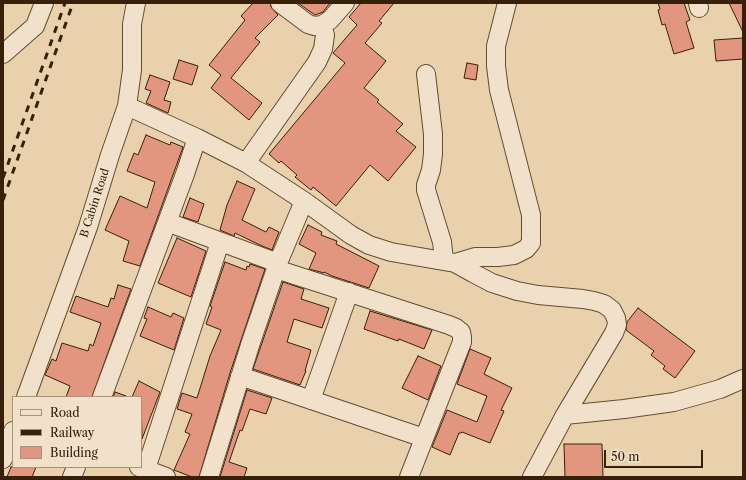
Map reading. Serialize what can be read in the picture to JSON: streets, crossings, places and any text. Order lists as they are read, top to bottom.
{
  "streets": {
    "street": ["B Cabin Road"]
  },
  "legend": ["Road", "Railway", "Building"],
  "scale_bar": "50 m"
}
